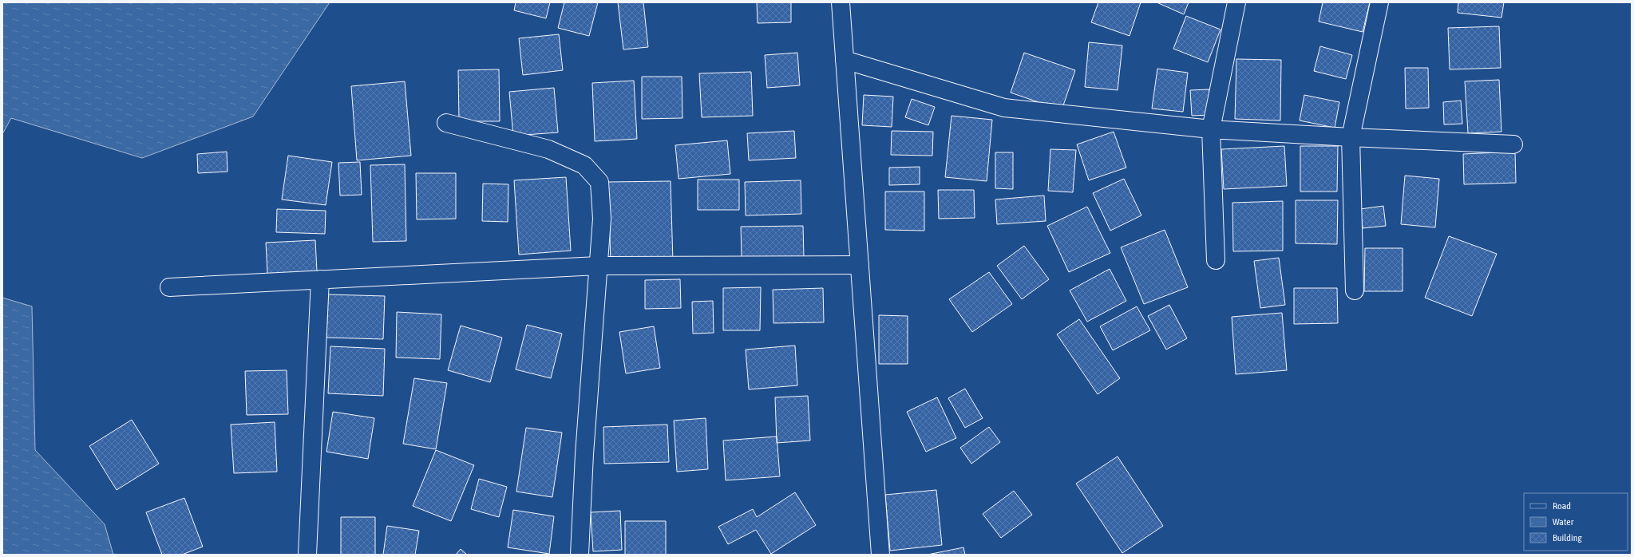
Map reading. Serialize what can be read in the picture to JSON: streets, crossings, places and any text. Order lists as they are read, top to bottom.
{
  "legend": ["Road", "Water", "Building"]
}
